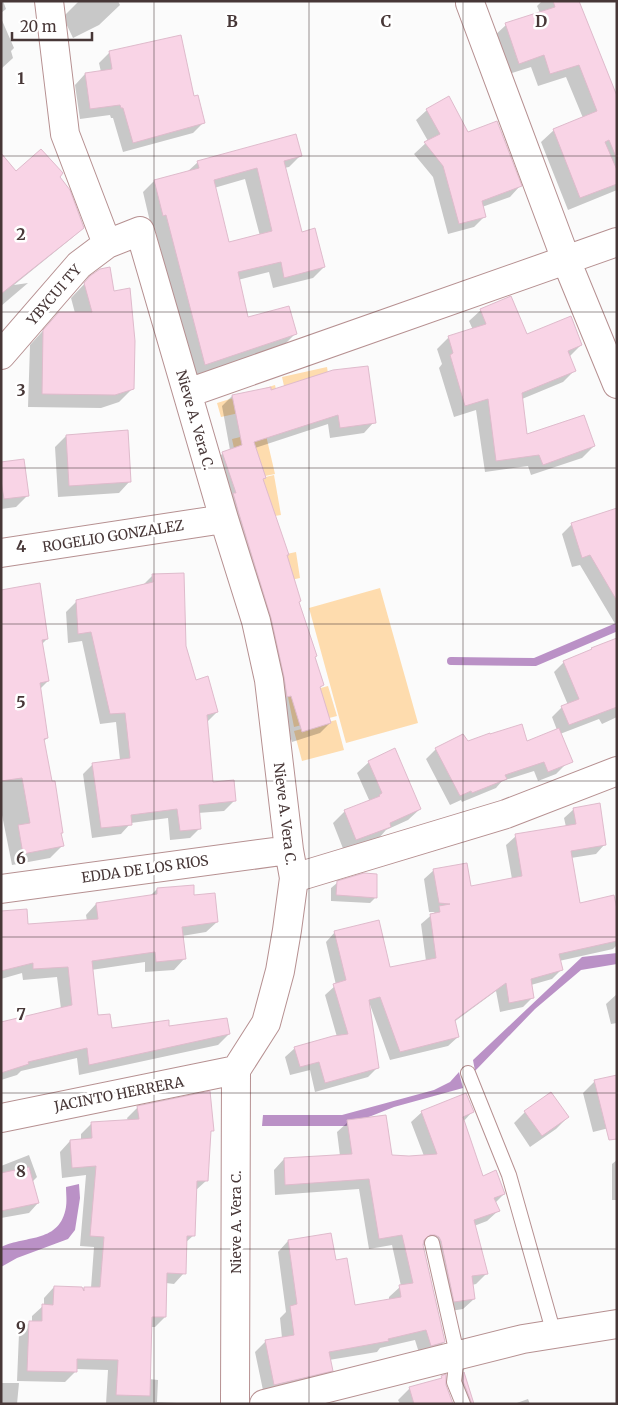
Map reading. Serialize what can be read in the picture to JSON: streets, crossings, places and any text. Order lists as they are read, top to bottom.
{
  "streets": {
    "street": [
      "YBYCUI TY",
      "Nieve A. Vera C.",
      "ROGELIO GONZALEZ",
      "EDDA DE LOS RIOS",
      "JACINTO HERRERA"
    ]
  },
  "crossings": [
    ["YBYCUI TY", "Nieve A. Vera C."],
    ["Nieve A. Vera C.", "ROGELIO GONZALEZ"],
    ["Nieve A. Vera C.", "EDDA DE LOS RIOS"],
    ["Nieve A. Vera C.", "JACINTO HERRERA"]
  ],
  "scale_bar": "20 m",
  "grid": {
    "columns": ["B", "C", "D"],
    "rows": [
      "1",
      "2",
      "3",
      "4",
      "5",
      "6",
      "7",
      "8",
      "9"
    ]
  }
}
